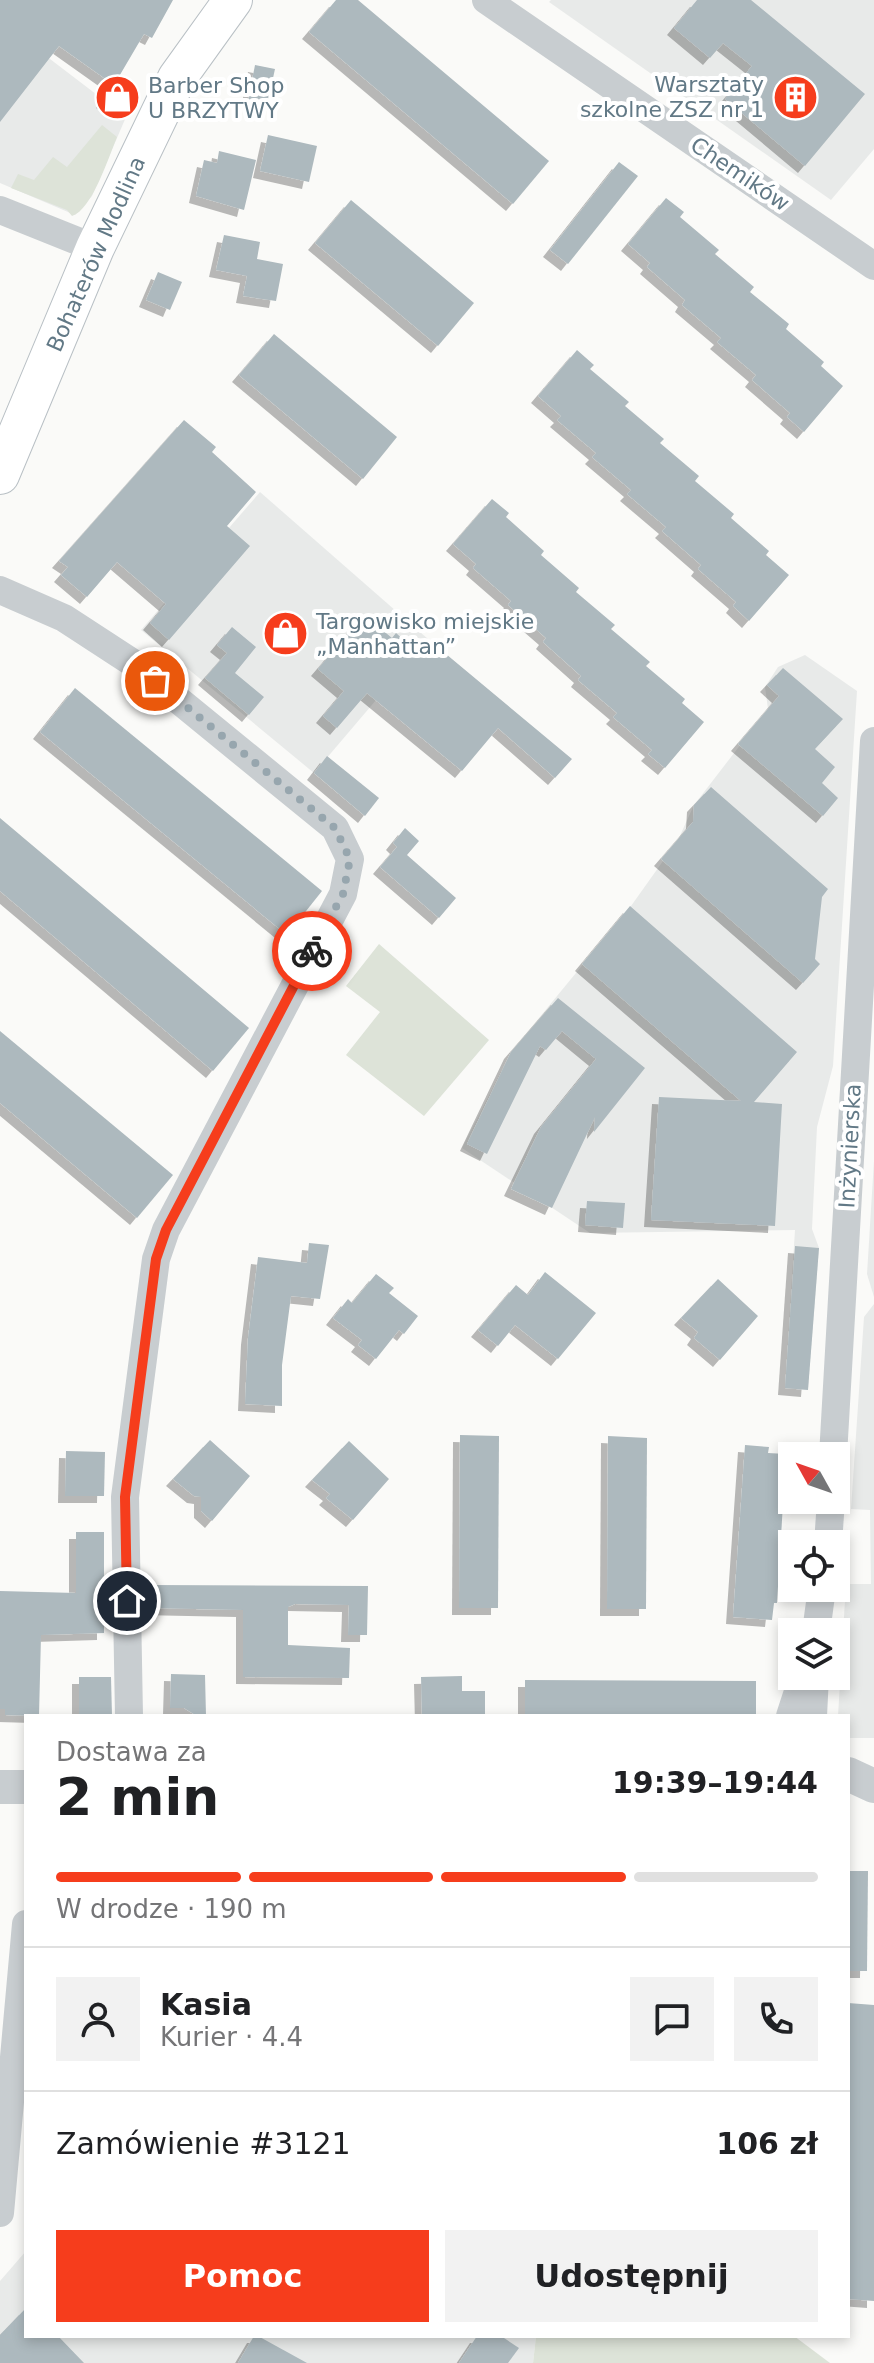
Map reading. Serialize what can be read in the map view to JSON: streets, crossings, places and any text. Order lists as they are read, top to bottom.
{
  "streets": {
    "main road": ["Bohaterów Modlina"],
    "street": ["Chemików", "Inżynierska"]
  },
  "places": {
    "building": ["Warsztaty szkolne ZSZ nr 1"],
    "shop": ["Barber Shop U BRZYTWY", "Targowisko miejskie „Manhattan”"]
  },
  "north": "top left",
  "page": {
    "heading": ["2 min", "Dostawa za", "19:39–19:44"],
    "panel": [
      "Kasia",
      "Kurier · 4.4",
      "Zamówienie #3121",
      "106 zł"
    ],
    "bar": "W drodze · 190 m",
    "buttons": ["Pomoc", "Udostępnij"]
  }
}
